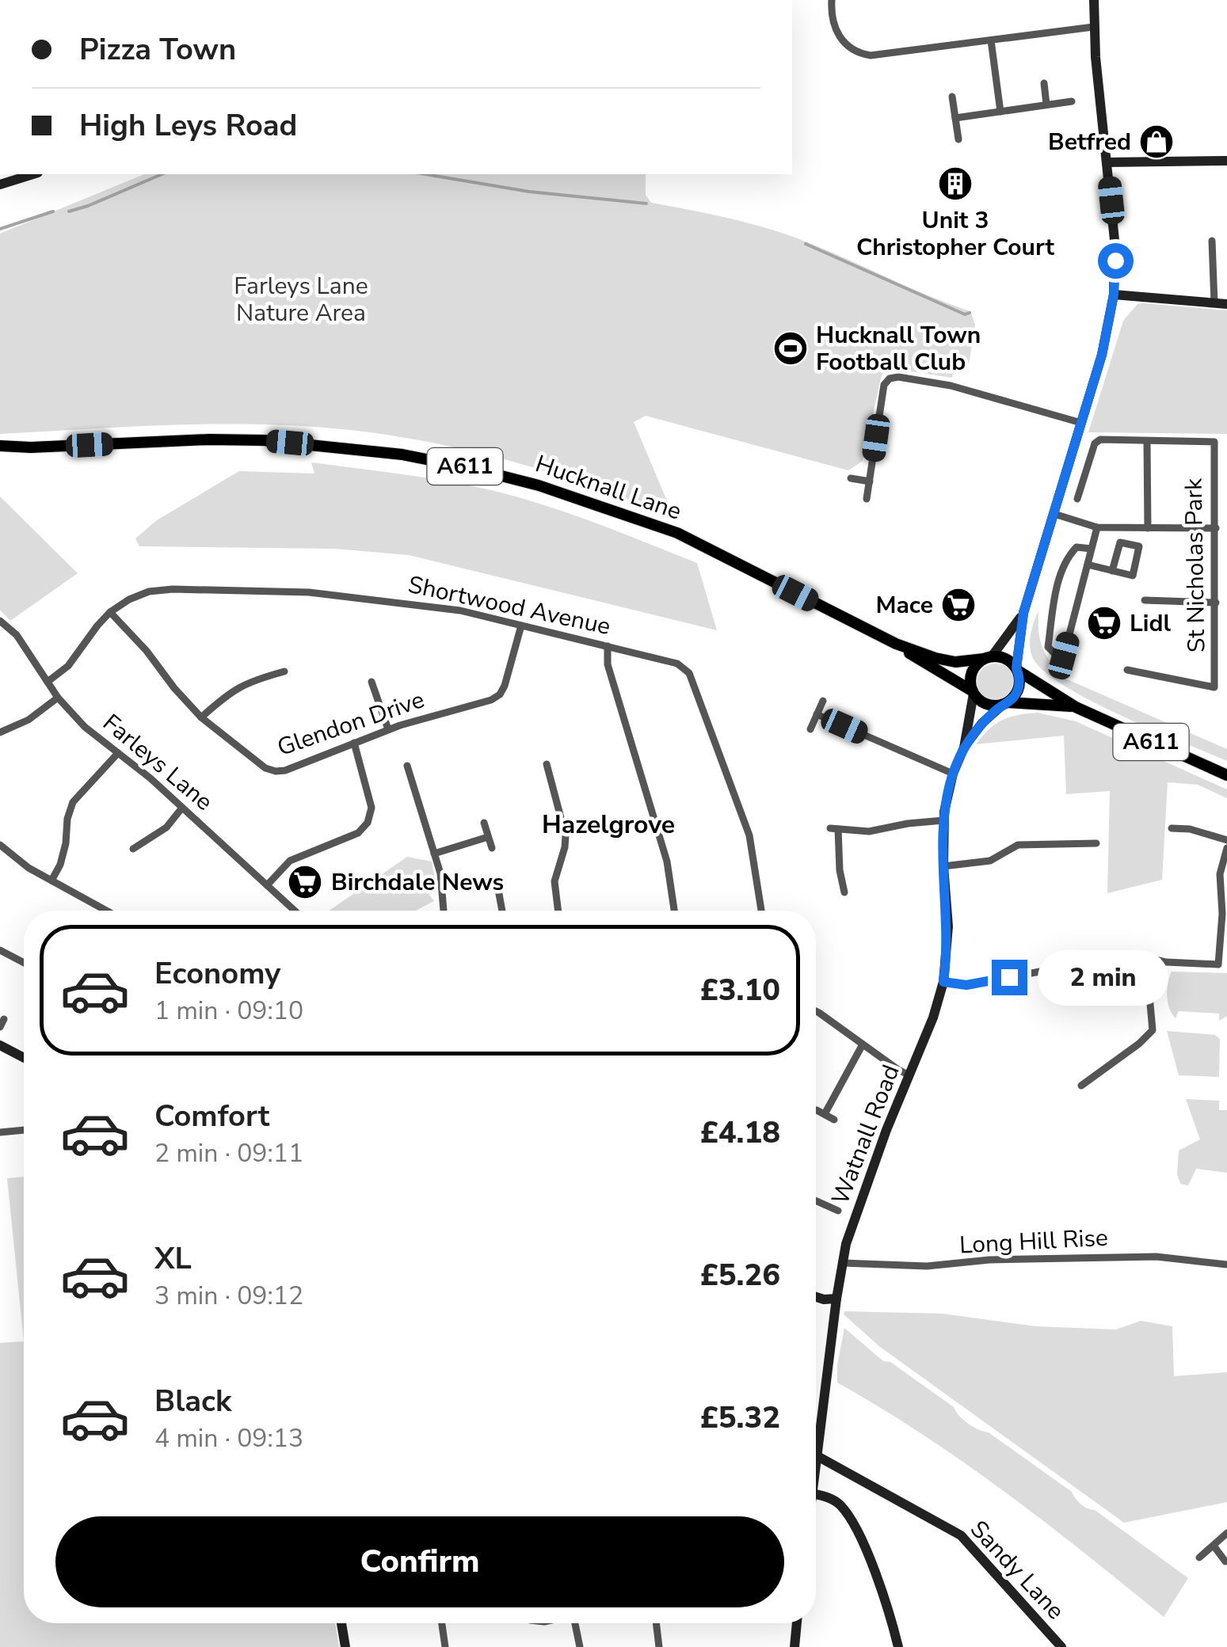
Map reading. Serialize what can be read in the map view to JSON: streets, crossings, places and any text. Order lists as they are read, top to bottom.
{
  "streets": {
    "main road": [
      "A611",
      "Hucknall Lane",
      "Watnall Road",
      "Sandy Lane"
    ],
    "street": [
      "St Nicholas Park",
      "Shortwood Avenue",
      "Glendon Drive",
      "Farleys Lane",
      "Long Hill Rise"
    ]
  },
  "crossings": [
    ["A611", "Hucknall Lane"],
    ["A611", "Watnall Road"],
    ["Hucknall Lane", "Watnall Road"],
    ["Shortwood Avenue", "Glendon Drive"],
    ["Shortwood Avenue", "Farleys Lane"],
    ["Watnall Road", "Long Hill Rise"],
    ["Watnall Road", "Sandy Lane"]
  ],
  "districts": ["Hazelgrove"],
  "parks": ["Farleys Lane Nature Area"],
  "places": {
    "shop": ["Betfred"],
    "building": ["Unit 3 Christopher Court"],
    "sports": ["Hucknall Town Football Club"],
    "supermarket": ["Mace", "Lidl", "Birchdale News"]
  },
  "page": {
    "banner": ["Pizza Town", "High Leys Road"],
    "list": [
      {
        "name": "Economy",
        "note": "1 min · 09:10",
        "value": "£3.10"
      },
      {
        "name": "Comfort",
        "note": "2 min · 09:11",
        "value": "£4.18"
      },
      {
        "name": "XL",
        "note": "3 min · 09:12",
        "value": "£5.26"
      },
      {
        "name": "Black",
        "note": "4 min · 09:13",
        "value": "£5.32"
      }
    ],
    "bubble": "2 min",
    "buttons": "Confirm"
  }
}
